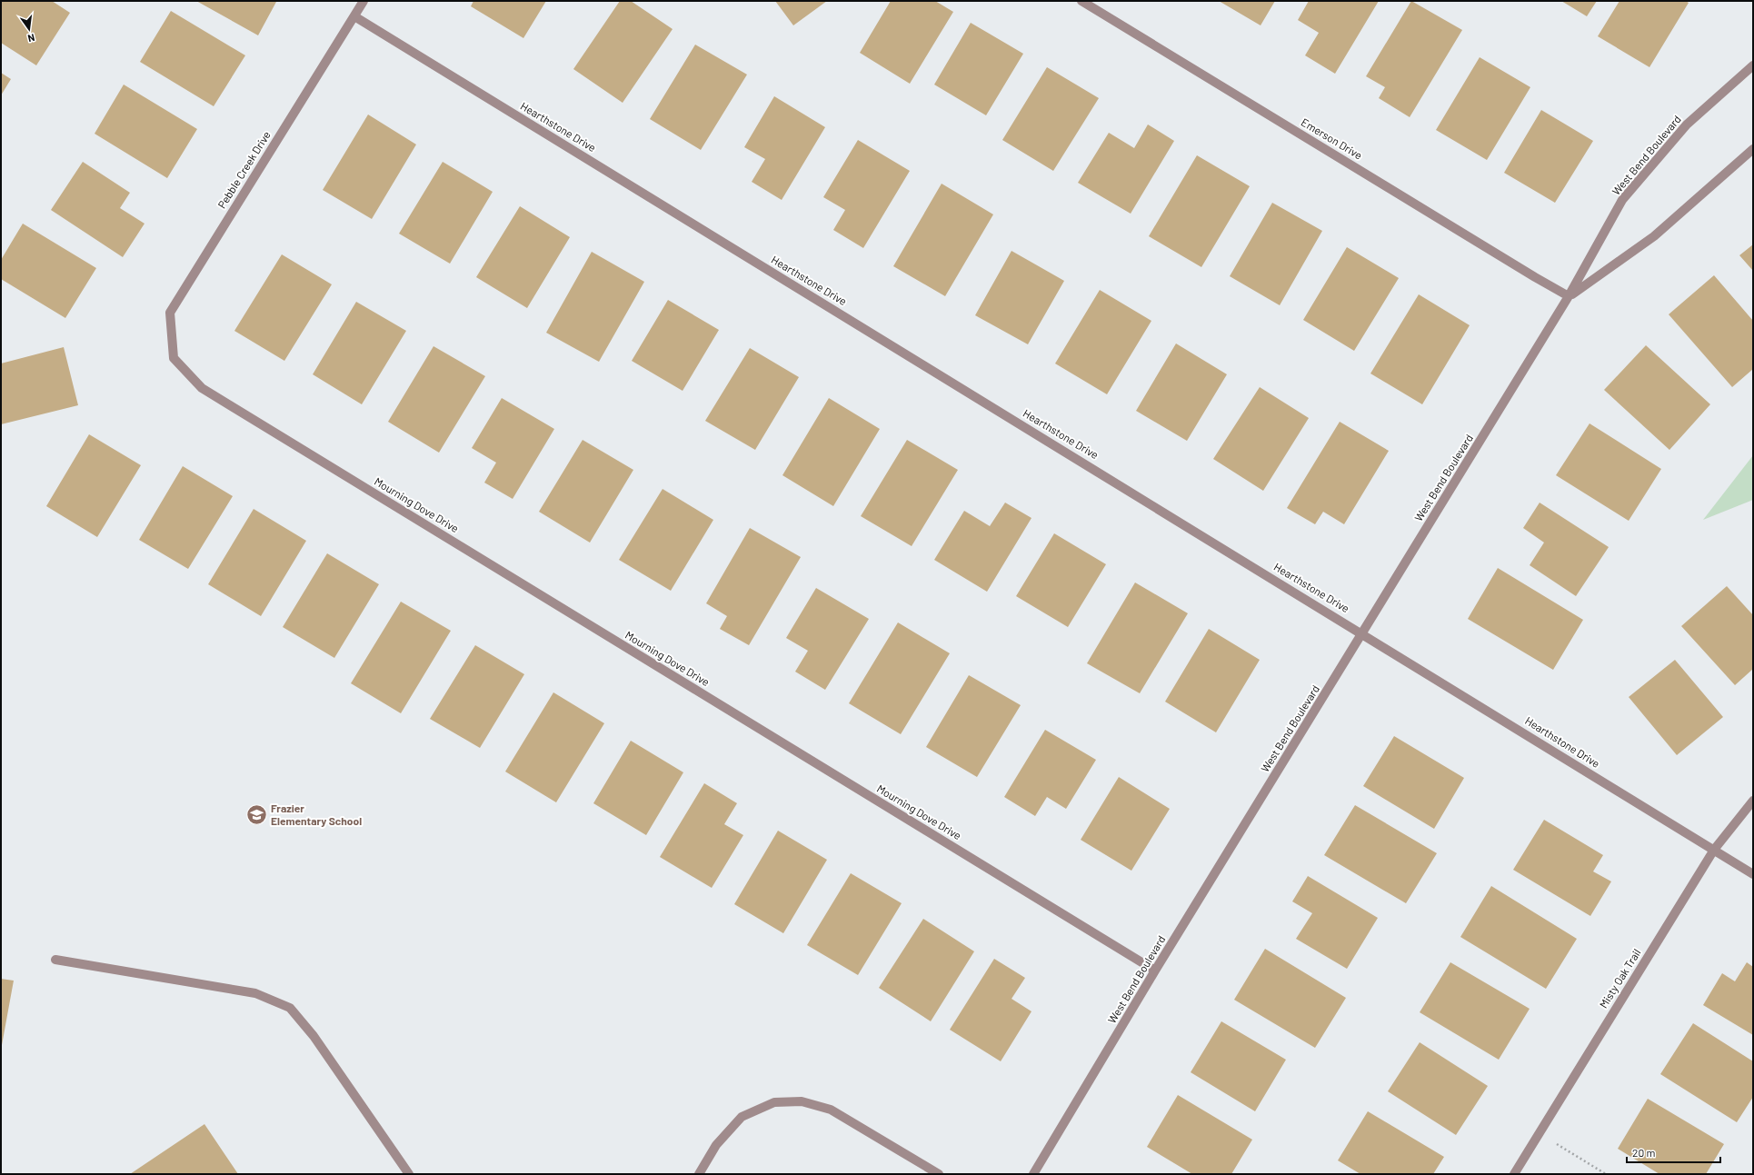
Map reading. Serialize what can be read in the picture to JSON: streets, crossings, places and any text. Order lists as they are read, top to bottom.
{
  "streets": {
    "street": [
      "Hearthstone Drive",
      "Emerson Drive",
      "West Bend Boulevard",
      "Pebble Creek Drive",
      "Mourning Dove Drive",
      "Misty Oak Trail"
    ]
  },
  "crossings": [
    ["Hearthstone Drive", "West Bend Boulevard"],
    ["Hearthstone Drive", "Pebble Creek Drive"],
    ["Hearthstone Drive", "Misty Oak Trail"],
    ["Emerson Drive", "West Bend Boulevard"],
    ["West Bend Boulevard", "Mourning Dove Drive"],
    ["Pebble Creek Drive", "Mourning Dove Drive"]
  ],
  "places": {
    "school or university": ["Frazier Elementary School"]
  },
  "scale_bar": "20 m",
  "north": "bottom"
}
